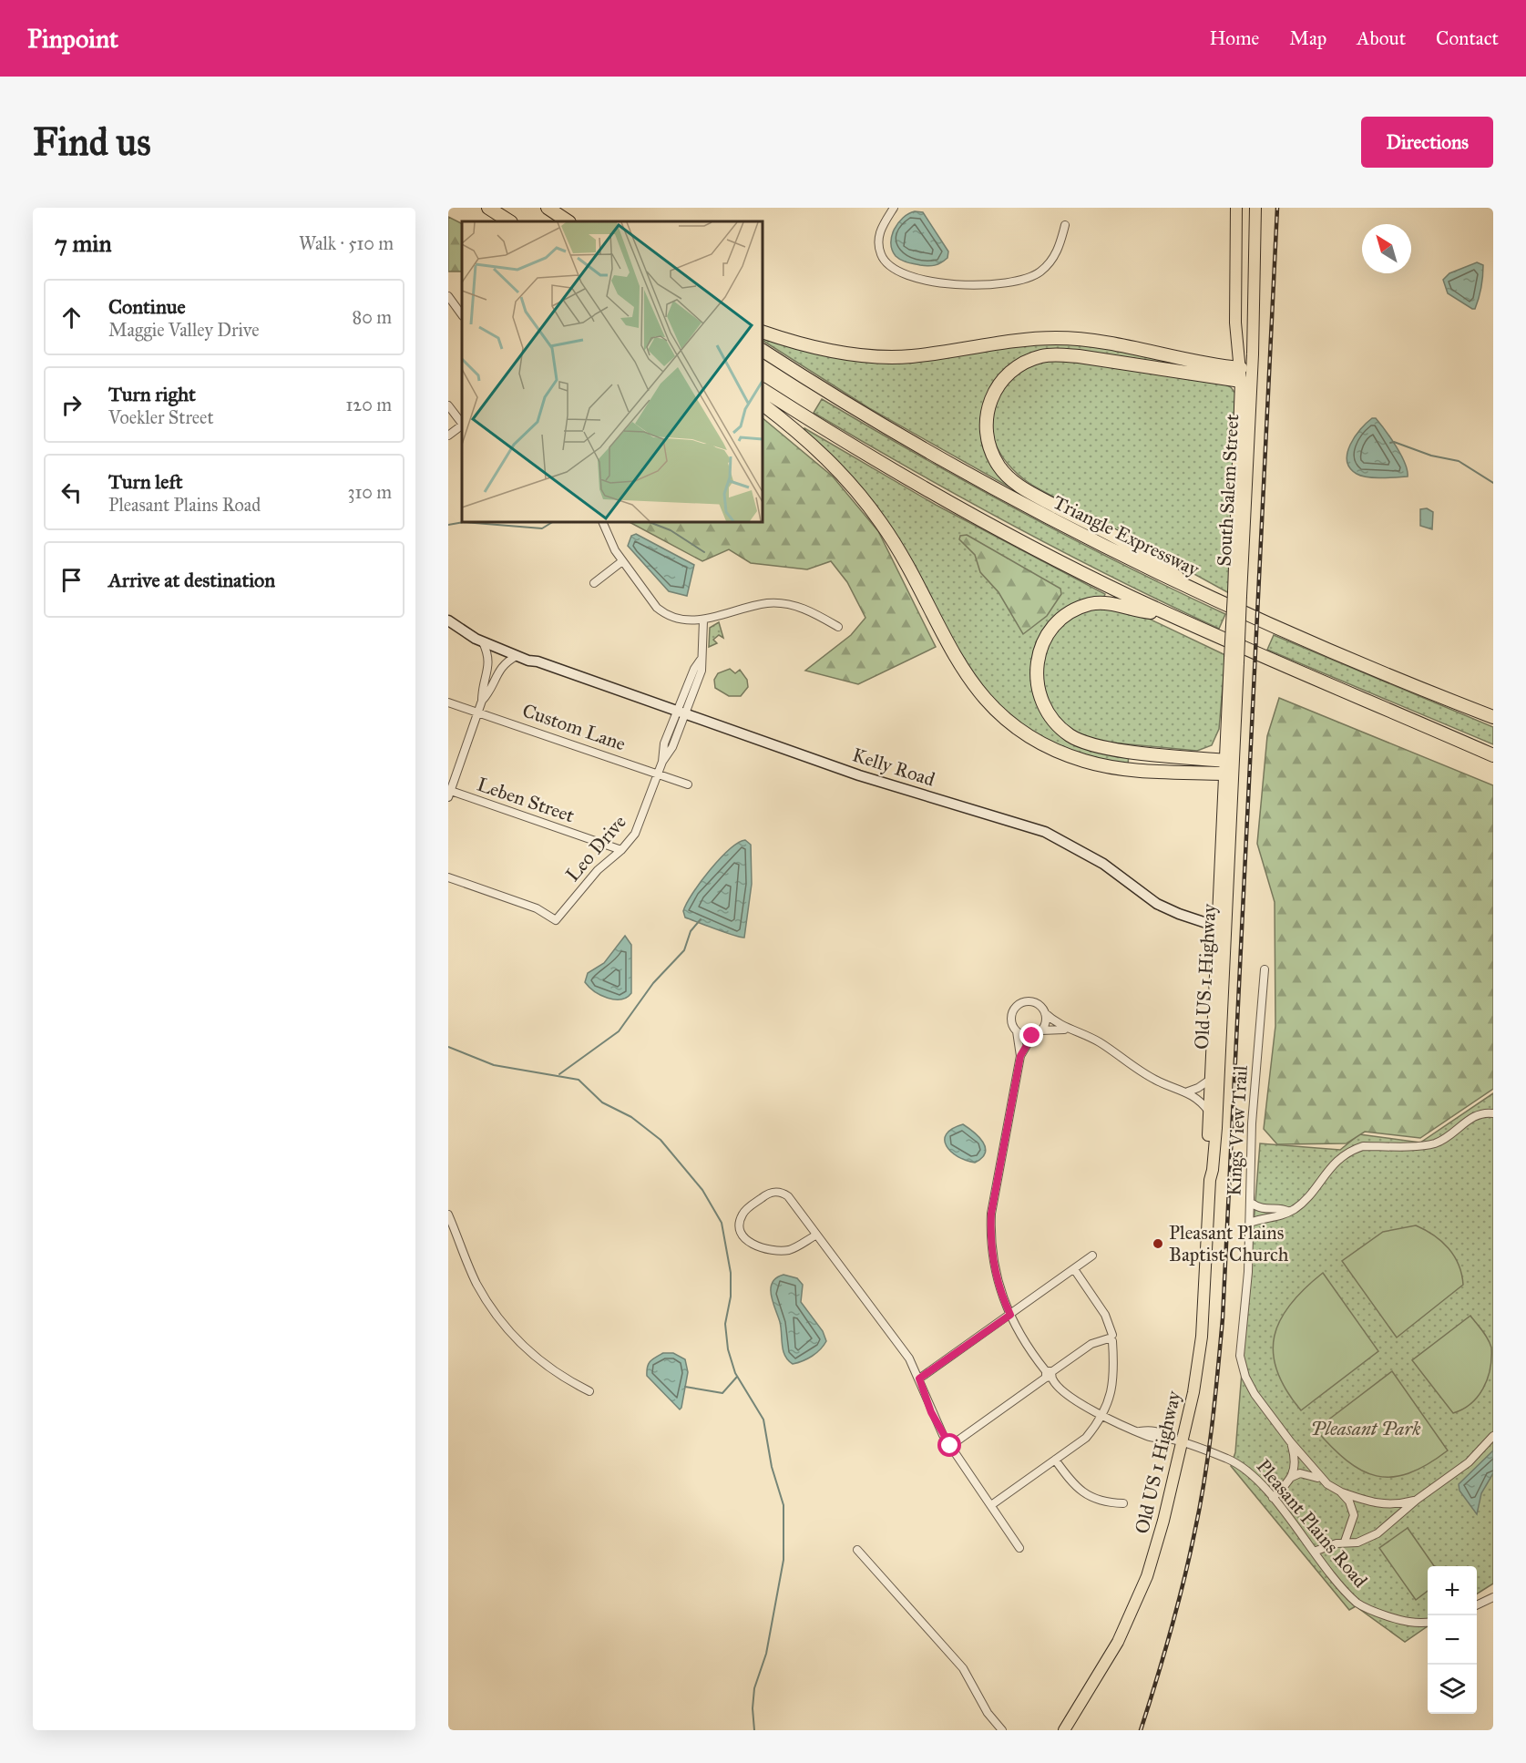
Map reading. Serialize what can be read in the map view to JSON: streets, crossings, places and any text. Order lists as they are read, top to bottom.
{
  "streets": {
    "highway": ["Triangle Expressway"],
    "main road": ["South Salem Street", "Old US 1 Highway"],
    "street": [
      "Custom Lane",
      "Kelly Road",
      "Leben Street",
      "Leo Drive",
      "Kings View Trail",
      "Pleasant Plains Road"
    ]
  },
  "crossings": [
    ["South Salem Street", "Old US 1 Highway"],
    ["Custom Lane", "Leo Drive"],
    ["Kelly Road", "Leo Drive"],
    ["Kelly Road", "Old US 1 Highway"],
    ["Leben Street", "Leo Drive"],
    ["Old US 1 Highway", "Pleasant Plains Road"],
    ["Kings View Trail", "Pleasant Plains Road"]
  ],
  "parks": ["Pleasant Park"],
  "places": ["Pleasant Plains Baptist Church"],
  "north": "top left",
  "page": {
    "header": "Pinpoint",
    "nav": [
      "Home",
      "Map",
      "About",
      "Contact"
    ],
    "buttons": "Directions",
    "title": "Find us",
    "heading": ["7 min", "Walk · 510 m"],
    "list": [
      ["Continue", "Maggie Valley Drive", "80 m"],
      ["Turn right", "Voekler Street", "120 m"],
      ["Turn left", "Pleasant Plains Road", "310 m"],
      "Arrive at destination"
    ],
    "map_buttons": ["+", "−"]
  }
}
